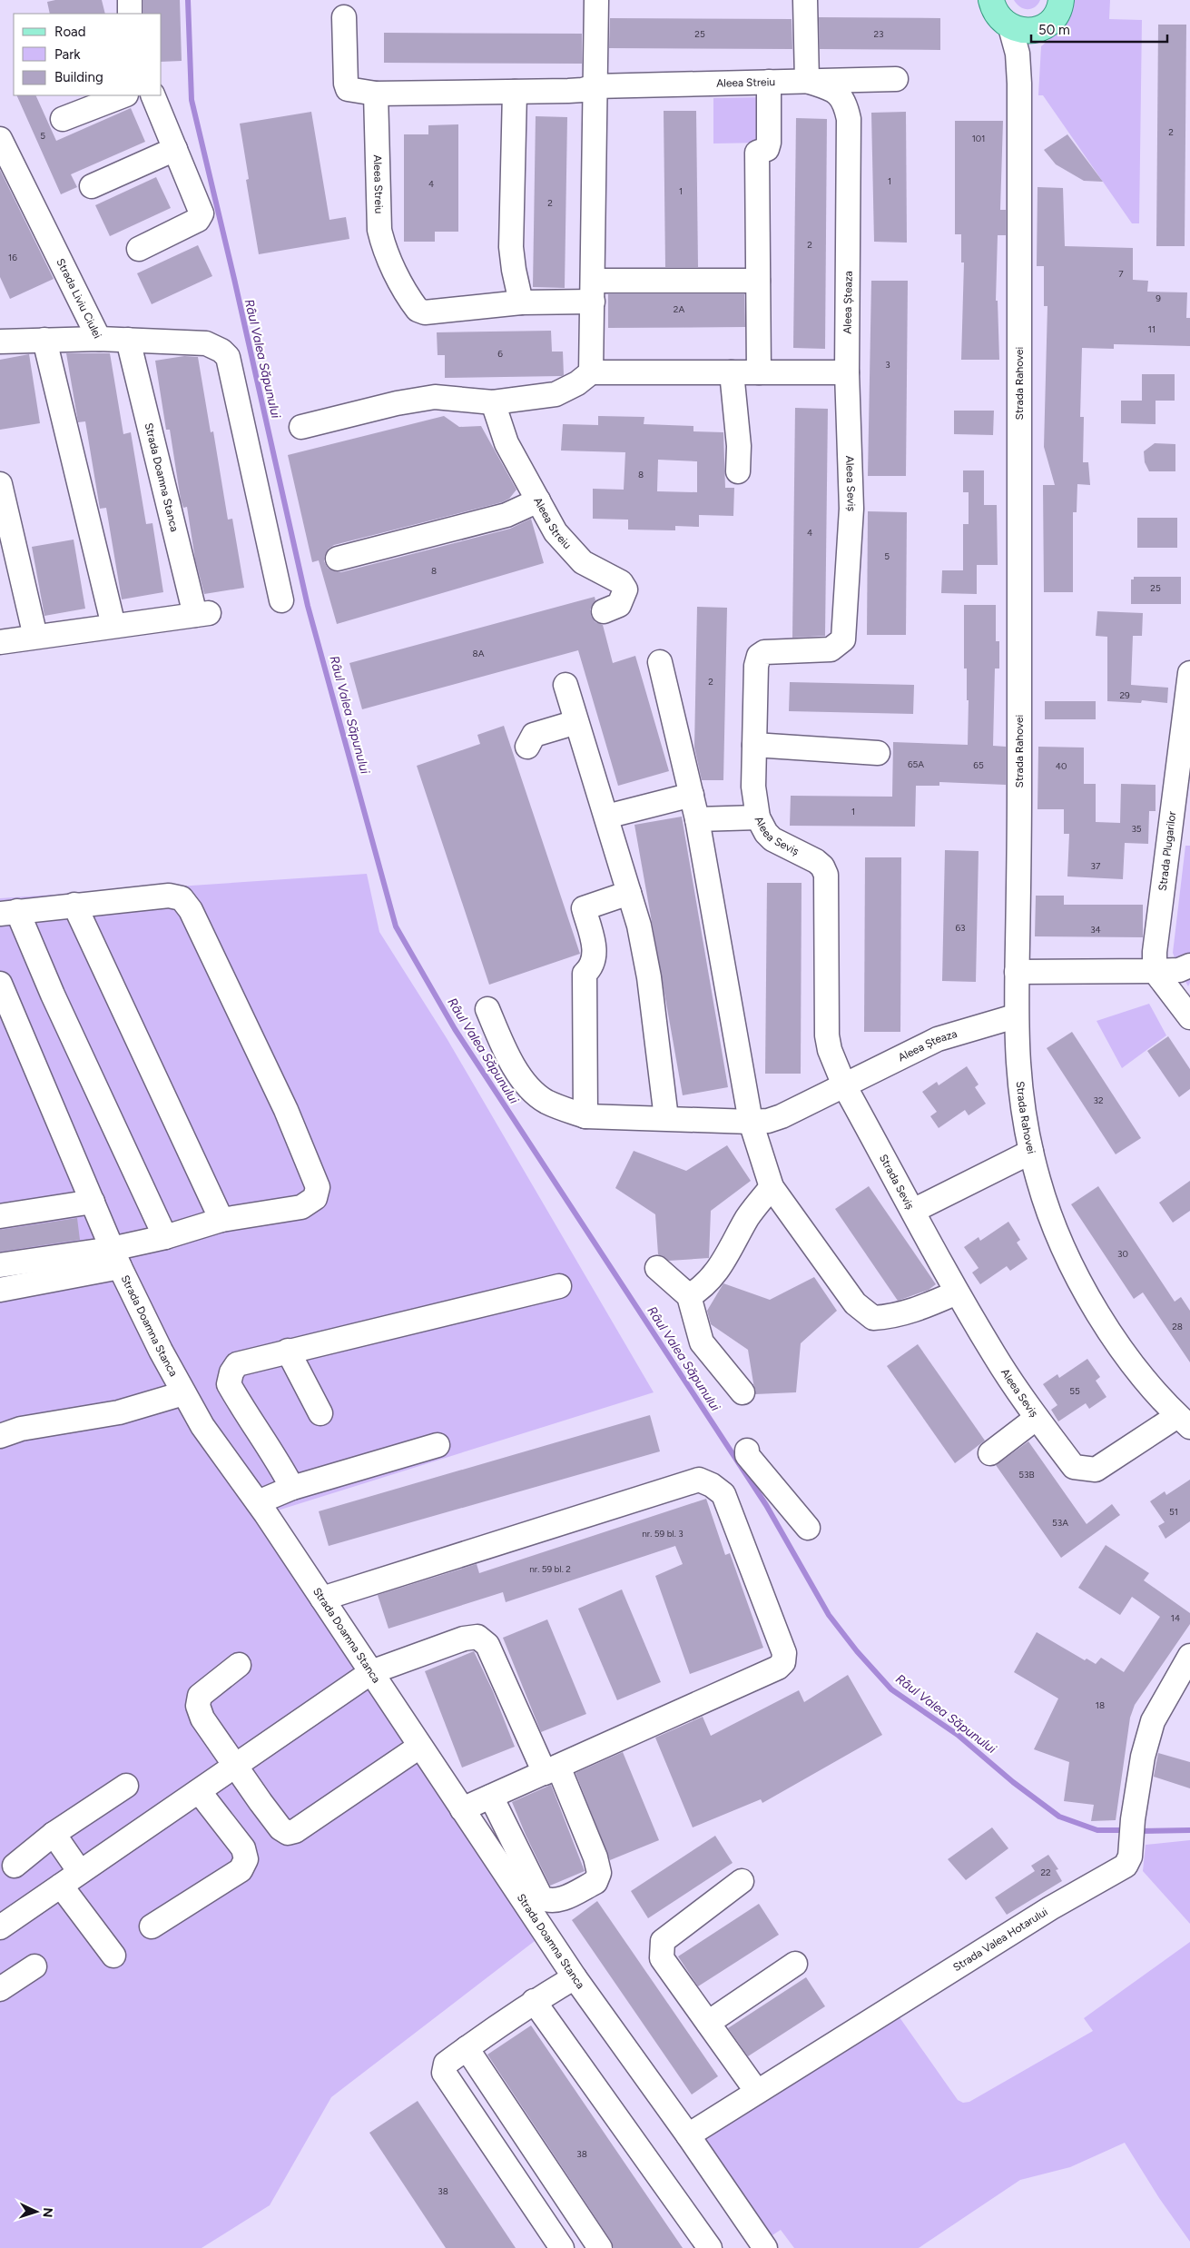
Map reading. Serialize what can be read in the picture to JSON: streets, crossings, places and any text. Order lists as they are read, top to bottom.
{
  "streets": {
    "street": [
      "Aleea Streiu",
      "Strada Liviu Ciulei",
      "Aleea Șteaza",
      "Strada Rahovei",
      "Strada Doamna Stanca",
      "Aleea Seviș",
      "Strada Plugarilor",
      "Strada Seviș",
      "Strada Valea Hotarului"
    ]
  },
  "crossings": [
    ["Aleea Streiu", "Aleea Șteaza"],
    ["Strada Liviu Ciulei", "Strada Doamna Stanca"],
    ["Aleea Șteaza", "Strada Rahovei"],
    ["Aleea Șteaza", "Aleea Seviș"],
    ["Aleea Șteaza", "Strada Seviș"],
    ["Strada Rahovei", "Aleea Seviș"],
    ["Strada Rahovei", "Strada Seviș"],
    ["Strada Doamna Stanca", "Strada Valea Hotarului"],
    ["Aleea Seviș", "Strada Seviș"]
  ],
  "water": ["Râul Valea Săpunului"],
  "house_numbers": [
    "25",
    "23",
    "2",
    "5",
    "101",
    "1",
    "4",
    "1",
    "2",
    "2",
    "16",
    "7",
    "9",
    "2A",
    "11",
    "6",
    "3",
    "8",
    "4",
    "5",
    "8",
    "25",
    "8A",
    "2",
    "29",
    "65A",
    "65",
    "40",
    "1",
    "35",
    "37",
    "63",
    "34",
    "32",
    "30",
    "28",
    "55",
    "53B",
    "51",
    "53A",
    "nr. 59 bl. 3",
    "nr. 59 bl. 2",
    "14",
    "18",
    "22",
    "38",
    "38"
  ],
  "legend": ["Road", "Park", "Building"],
  "scale_bar": "50 m",
  "north": "right"
}
